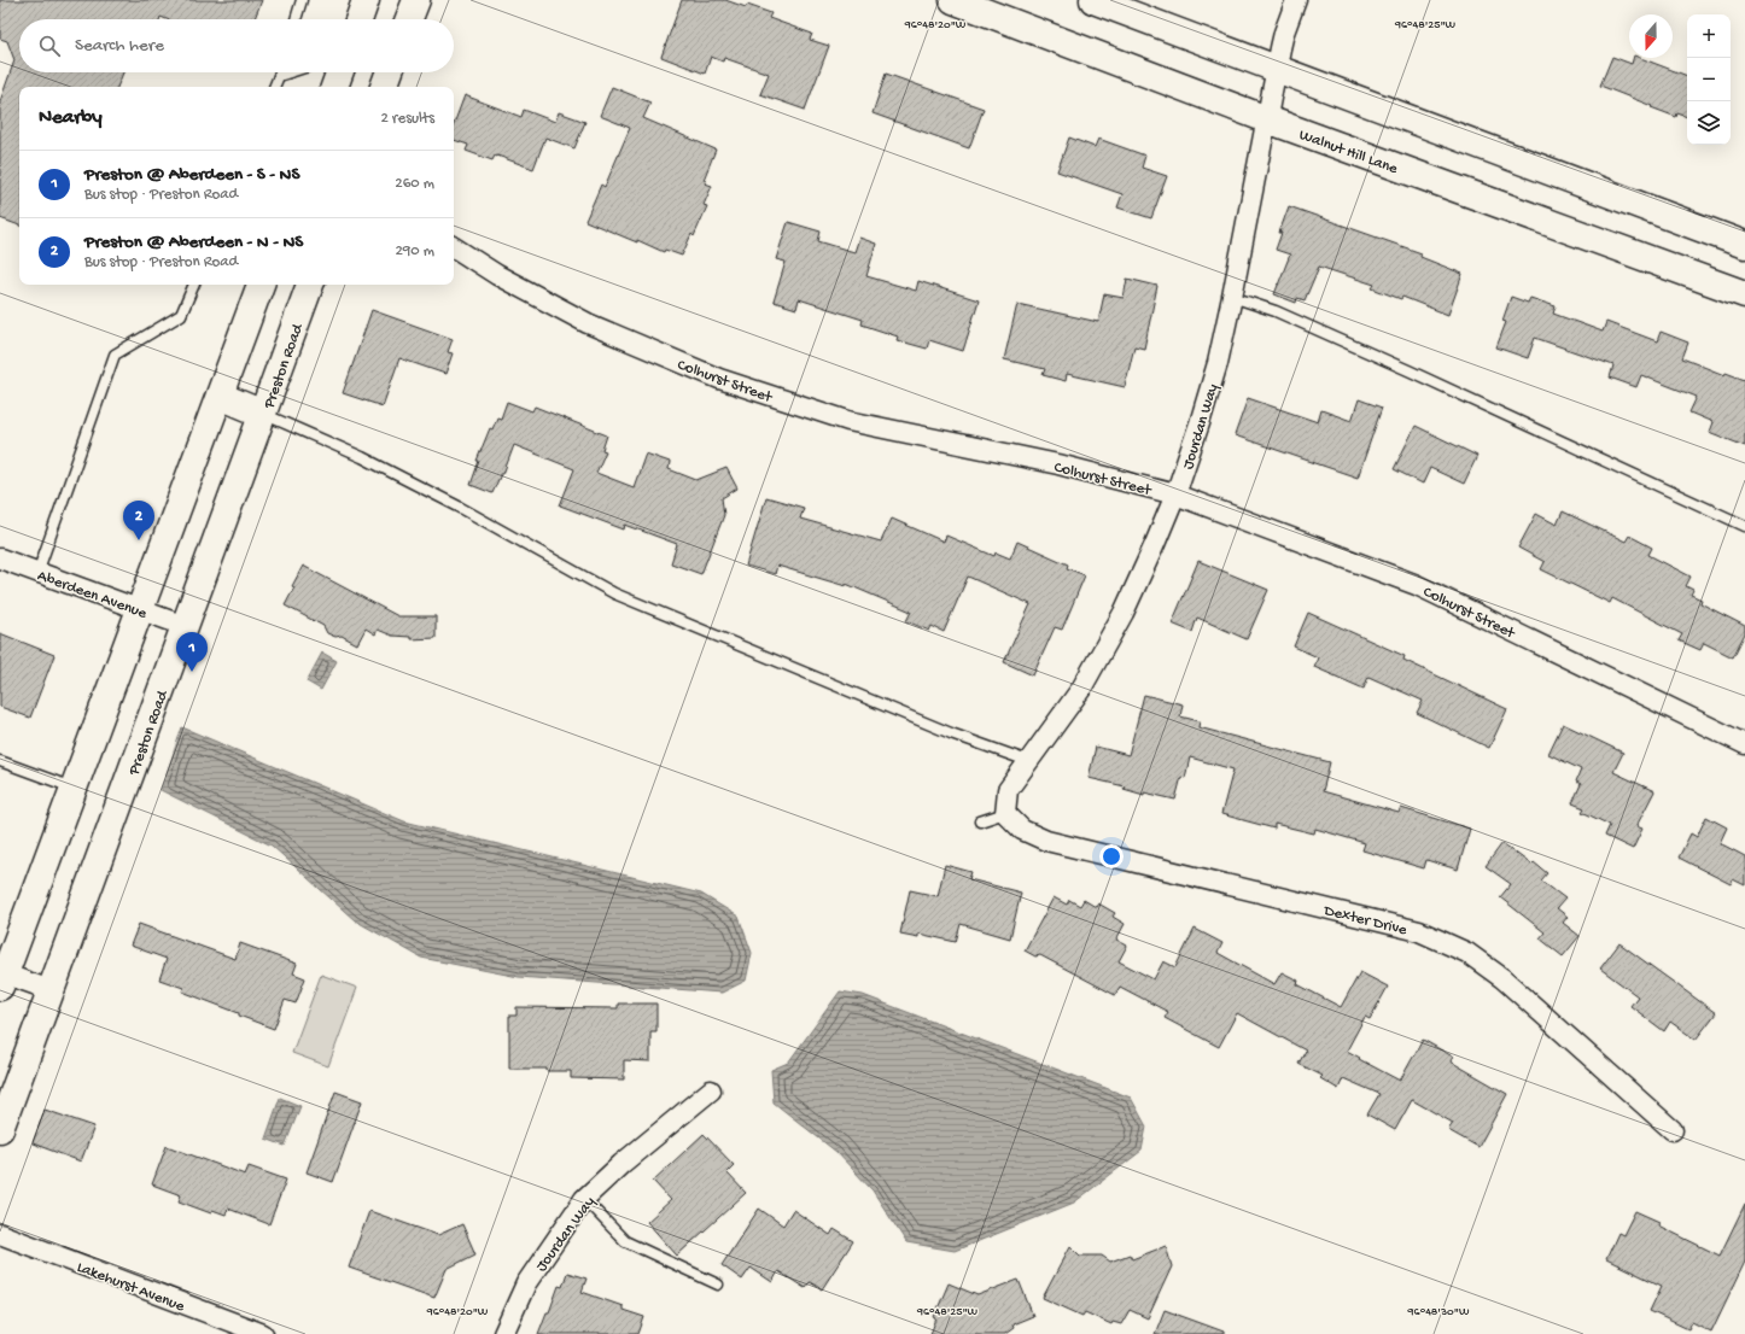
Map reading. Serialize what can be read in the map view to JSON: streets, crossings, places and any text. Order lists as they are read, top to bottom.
{
  "streets": {
    "main road": ["Walnut Hill Lane", "Preston Road"],
    "street": [
      "Colhurst Street",
      "Jourdan Way",
      "Aberdeen Avenue",
      "Dexter Drive",
      "Lakehurst Avenue"
    ]
  },
  "crossings": [
    ["Walnut Hill Lane", "Jourdan Way"],
    ["Preston Road", "Aberdeen Avenue"],
    ["Colhurst Street", "Jourdan Way"],
    ["Jourdan Way", "Dexter Drive"]
  ],
  "north": "bottom",
  "page": {
    "map_buttons": ["+", "−"],
    "search": "Search here",
    "heading": ["Nearby", "2 results"],
    "list": [
      {
        "mark": "1",
        "name": "Preston @ Aberdeen - S - NS",
        "note": "Bus stop · Preston Road",
        "value": "260 m"
      },
      {
        "mark": "2",
        "name": "Preston @ Aberdeen - N - NS",
        "note": "Bus stop · Preston Road",
        "value": "290 m"
      }
    ],
    "pins": ["2", "1"]
  },
  "coordinates": ["96°48'20\"W", "96°48'25\"W", "96°48'30\"W"]
}
